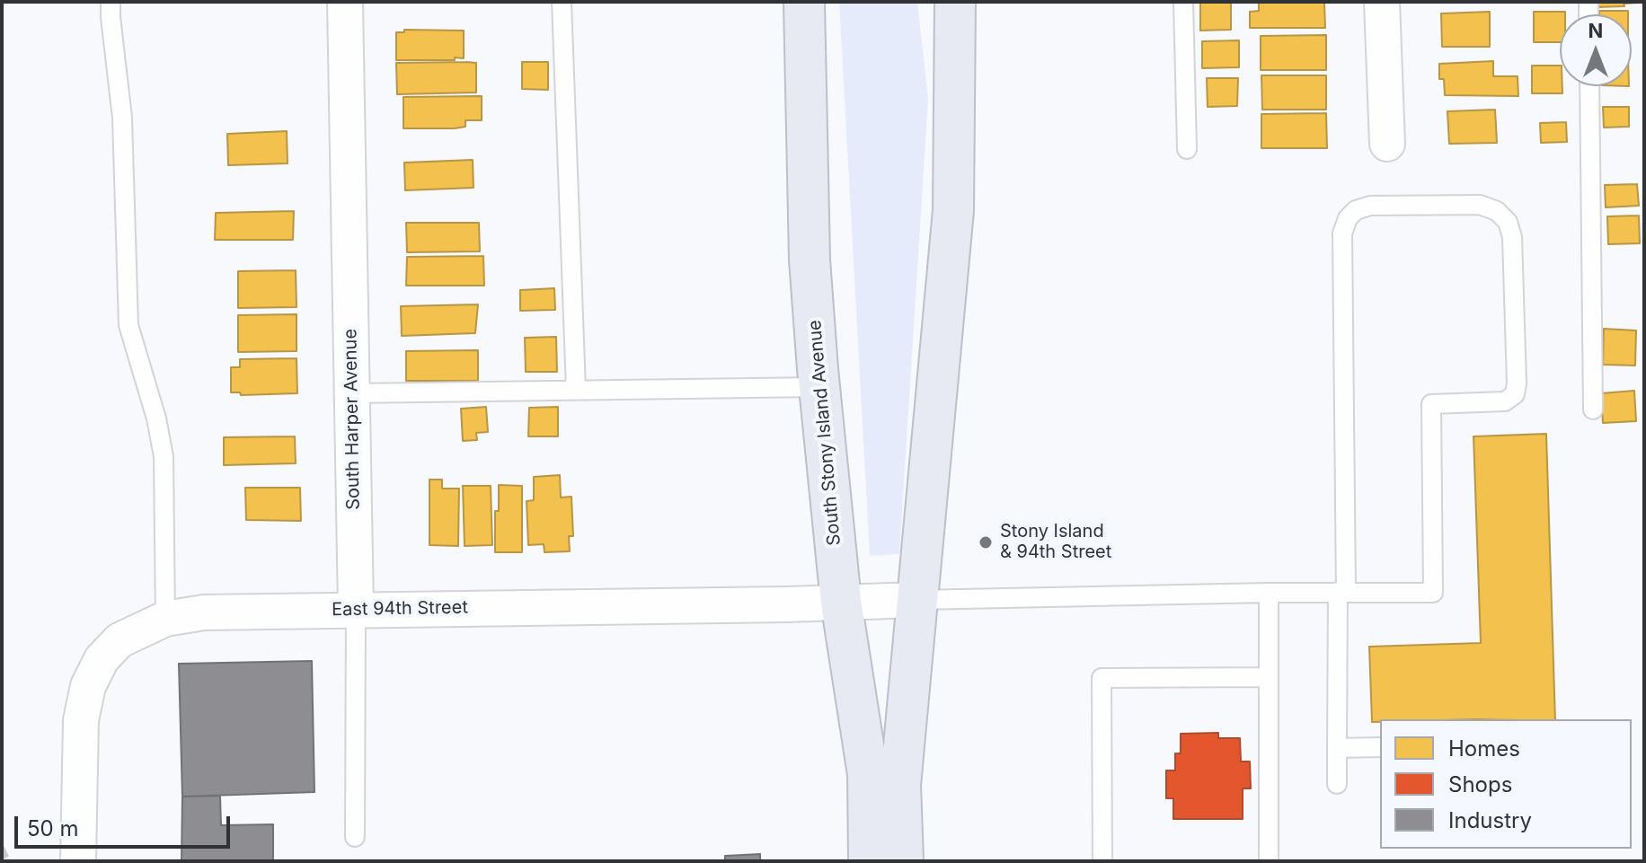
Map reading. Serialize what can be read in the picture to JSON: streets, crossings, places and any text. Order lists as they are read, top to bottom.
{
  "streets": {
    "highway": ["South Stony Island Avenue"],
    "street": ["South Harper Avenue", "East 94th Street"]
  },
  "crossings": [
    ["South Harper Avenue", "East 94th Street"],
    ["South Stony Island Avenue", "East 94th Street"]
  ],
  "places": ["Stony Island & 94th Street"],
  "legend": ["Homes", "Shops", "Industry"],
  "scale_bar": "50 m",
  "north": "top"
}
